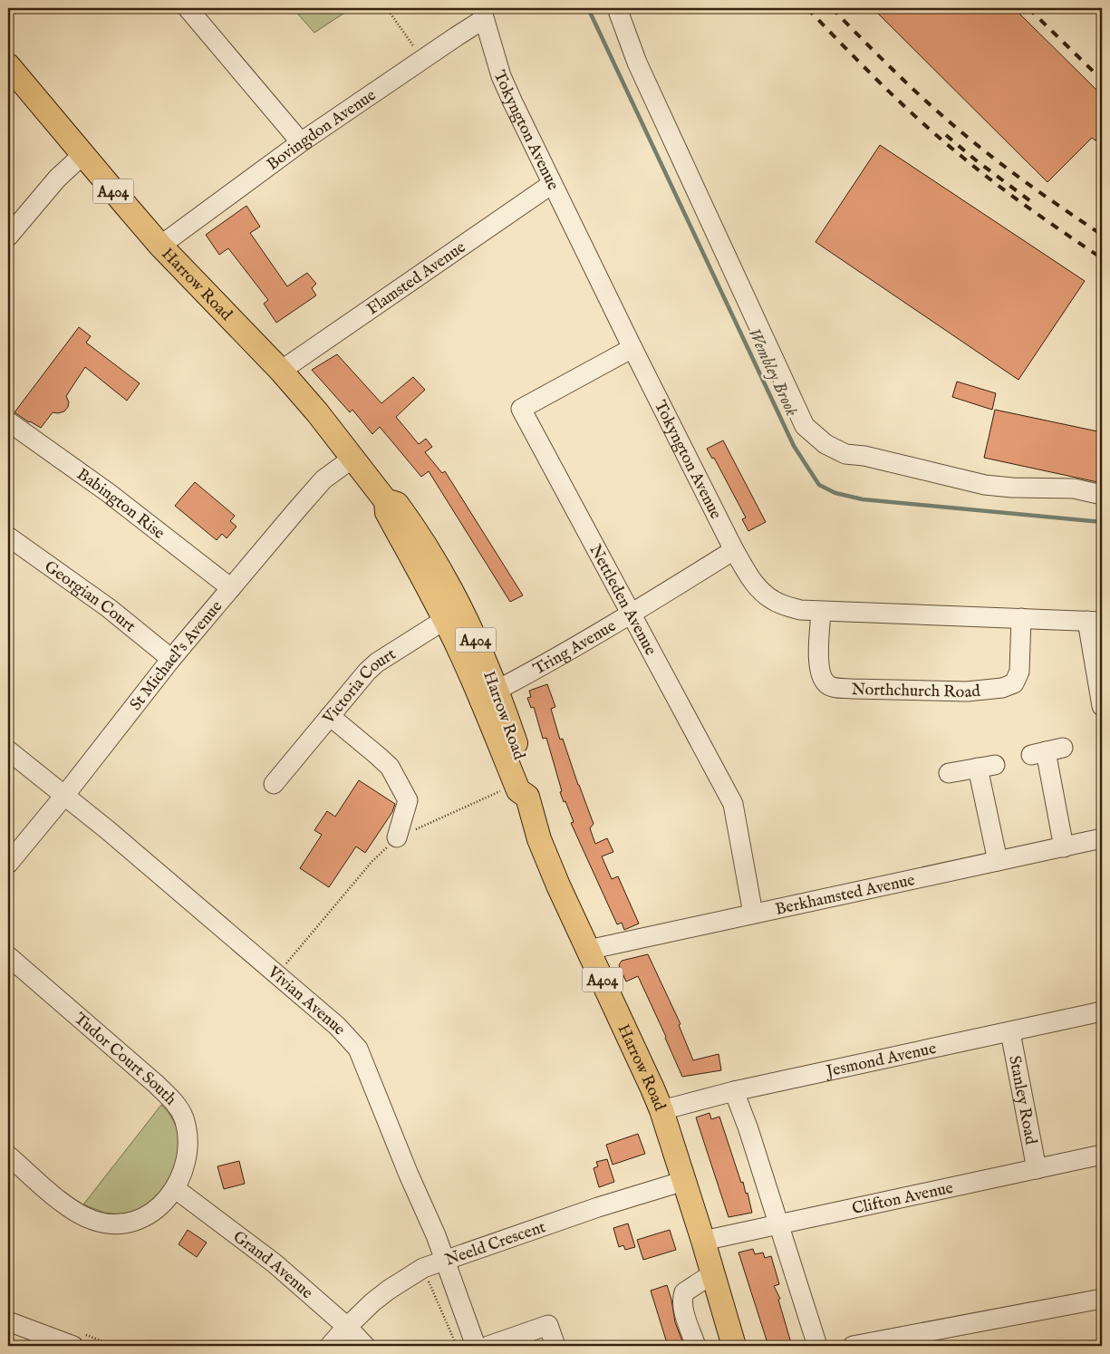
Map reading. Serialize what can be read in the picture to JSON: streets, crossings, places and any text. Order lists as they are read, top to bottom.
{
  "streets": {
    "main road": ["A404", "Harrow Road"],
    "street": [
      "Bovingdon Avenue",
      "Tokyngton Avenue",
      "Flamsted Avenue",
      "Babington Rise",
      "Georgian Court",
      "Nettleden Avenue",
      "Tring Avenue",
      "St Michael's Avenue",
      "Victoria Court",
      "Northchurch Road",
      "Berkhamsted Avenue",
      "Vivian Avenue",
      "Jesmond Avenue",
      "Tudor Court South",
      "Stanley Road",
      "Clifton Avenue",
      "Neeld Crescent",
      "Grand Avenue"
    ]
  },
  "crossings": [
    ["Bovingdon Avenue", "Tokyngton Avenue"],
    ["Bovingdon Avenue", "Harrow Road"],
    ["Tokyngton Avenue", "Flamsted Avenue"],
    ["Tokyngton Avenue", "Nettleden Avenue"],
    ["Tokyngton Avenue", "Tring Avenue"],
    ["Tokyngton Avenue", "Northchurch Road"],
    ["Flamsted Avenue", "Harrow Road"],
    ["Harrow Road", "Tring Avenue"],
    ["Harrow Road", "St Michael's Avenue"],
    ["Harrow Road", "Victoria Court"],
    ["Harrow Road", "Berkhamsted Avenue"],
    ["Harrow Road", "Jesmond Avenue"],
    ["Harrow Road", "Clifton Avenue"],
    ["Harrow Road", "Neeld Crescent"],
    ["Babington Rise", "St Michael's Avenue"],
    ["Georgian Court", "St Michael's Avenue"],
    ["Nettleden Avenue", "Tring Avenue"],
    ["Nettleden Avenue", "Berkhamsted Avenue"],
    ["St Michael's Avenue", "Vivian Avenue"],
    ["Vivian Avenue", "Neeld Crescent"],
    ["Jesmond Avenue", "Stanley Road"],
    ["Tudor Court South", "Grand Avenue"],
    ["Stanley Road", "Clifton Avenue"],
    ["Neeld Crescent", "Grand Avenue"]
  ],
  "water": ["Wembley Brook"]
}
